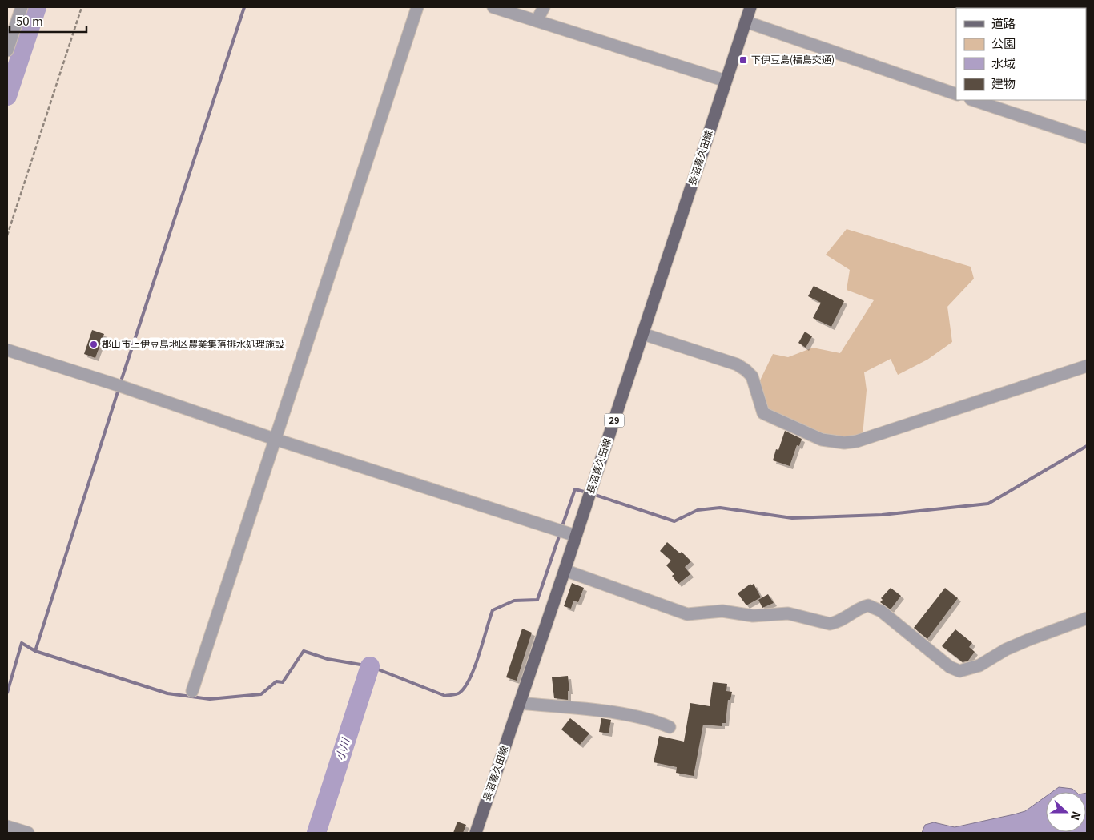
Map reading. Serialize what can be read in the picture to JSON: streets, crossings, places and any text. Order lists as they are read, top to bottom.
{
  "streets": {
    "main road": ["長沼喜久田線", "29"]
  },
  "water": ["小川"],
  "places": {
    "transit": ["下伊豆島(福島交通)"],
    "other": ["郡山市上伊豆島地区農業集落排水処理施設"]
  },
  "legend": [
    "道路",
    "公園",
    "水域",
    "建物"
  ],
  "scale_bar": "50 m",
  "north": "right"
}
